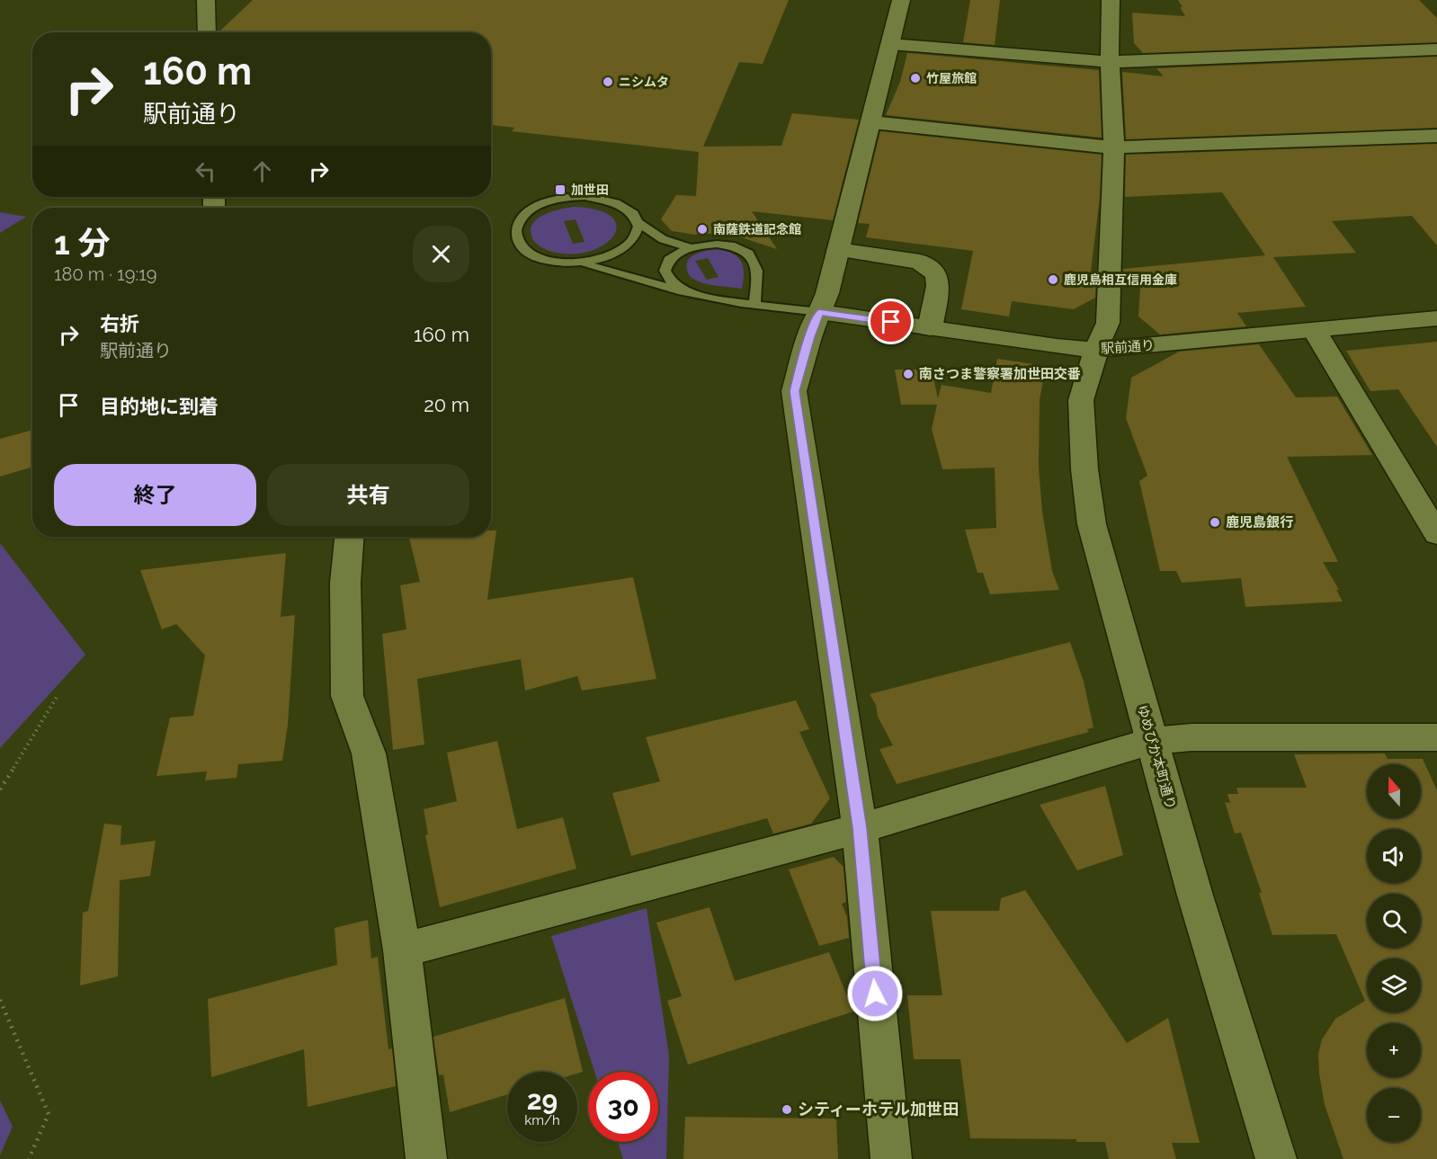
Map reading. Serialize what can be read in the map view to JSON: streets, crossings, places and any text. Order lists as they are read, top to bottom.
{
  "streets": {
    "street": ["駅前通り", "ゆめぴか本町通り"]
  },
  "crossings": [
    ["駅前通り", "ゆめぴか本町通り"]
  ],
  "places": {
    "other": [
      "竹屋旅館",
      "ニシムタ",
      "南薩鉄道記念館",
      "鹿児島相互信用金庫",
      "南さつま警察署加世田交番",
      "鹿児島銀行",
      "シティーホテル加世田"
    ],
    "transit": ["加世田"]
  },
  "north": "top",
  "page": {
    "turn": ["160 m", "駅前通り"],
    "heading": ["1 分", "180 m · 19:19"],
    "list": [
      {
        "name": "右折",
        "note": "駅前通り",
        "value": "160 m"
      },
      {
        "name": "目的地に到着",
        "value": "20 m"
      }
    ],
    "buttons": ["終了", "共有"],
    "map_buttons": ["+", "−"],
    "speed": "29 km/h",
    "limit": "30"
  }
}
